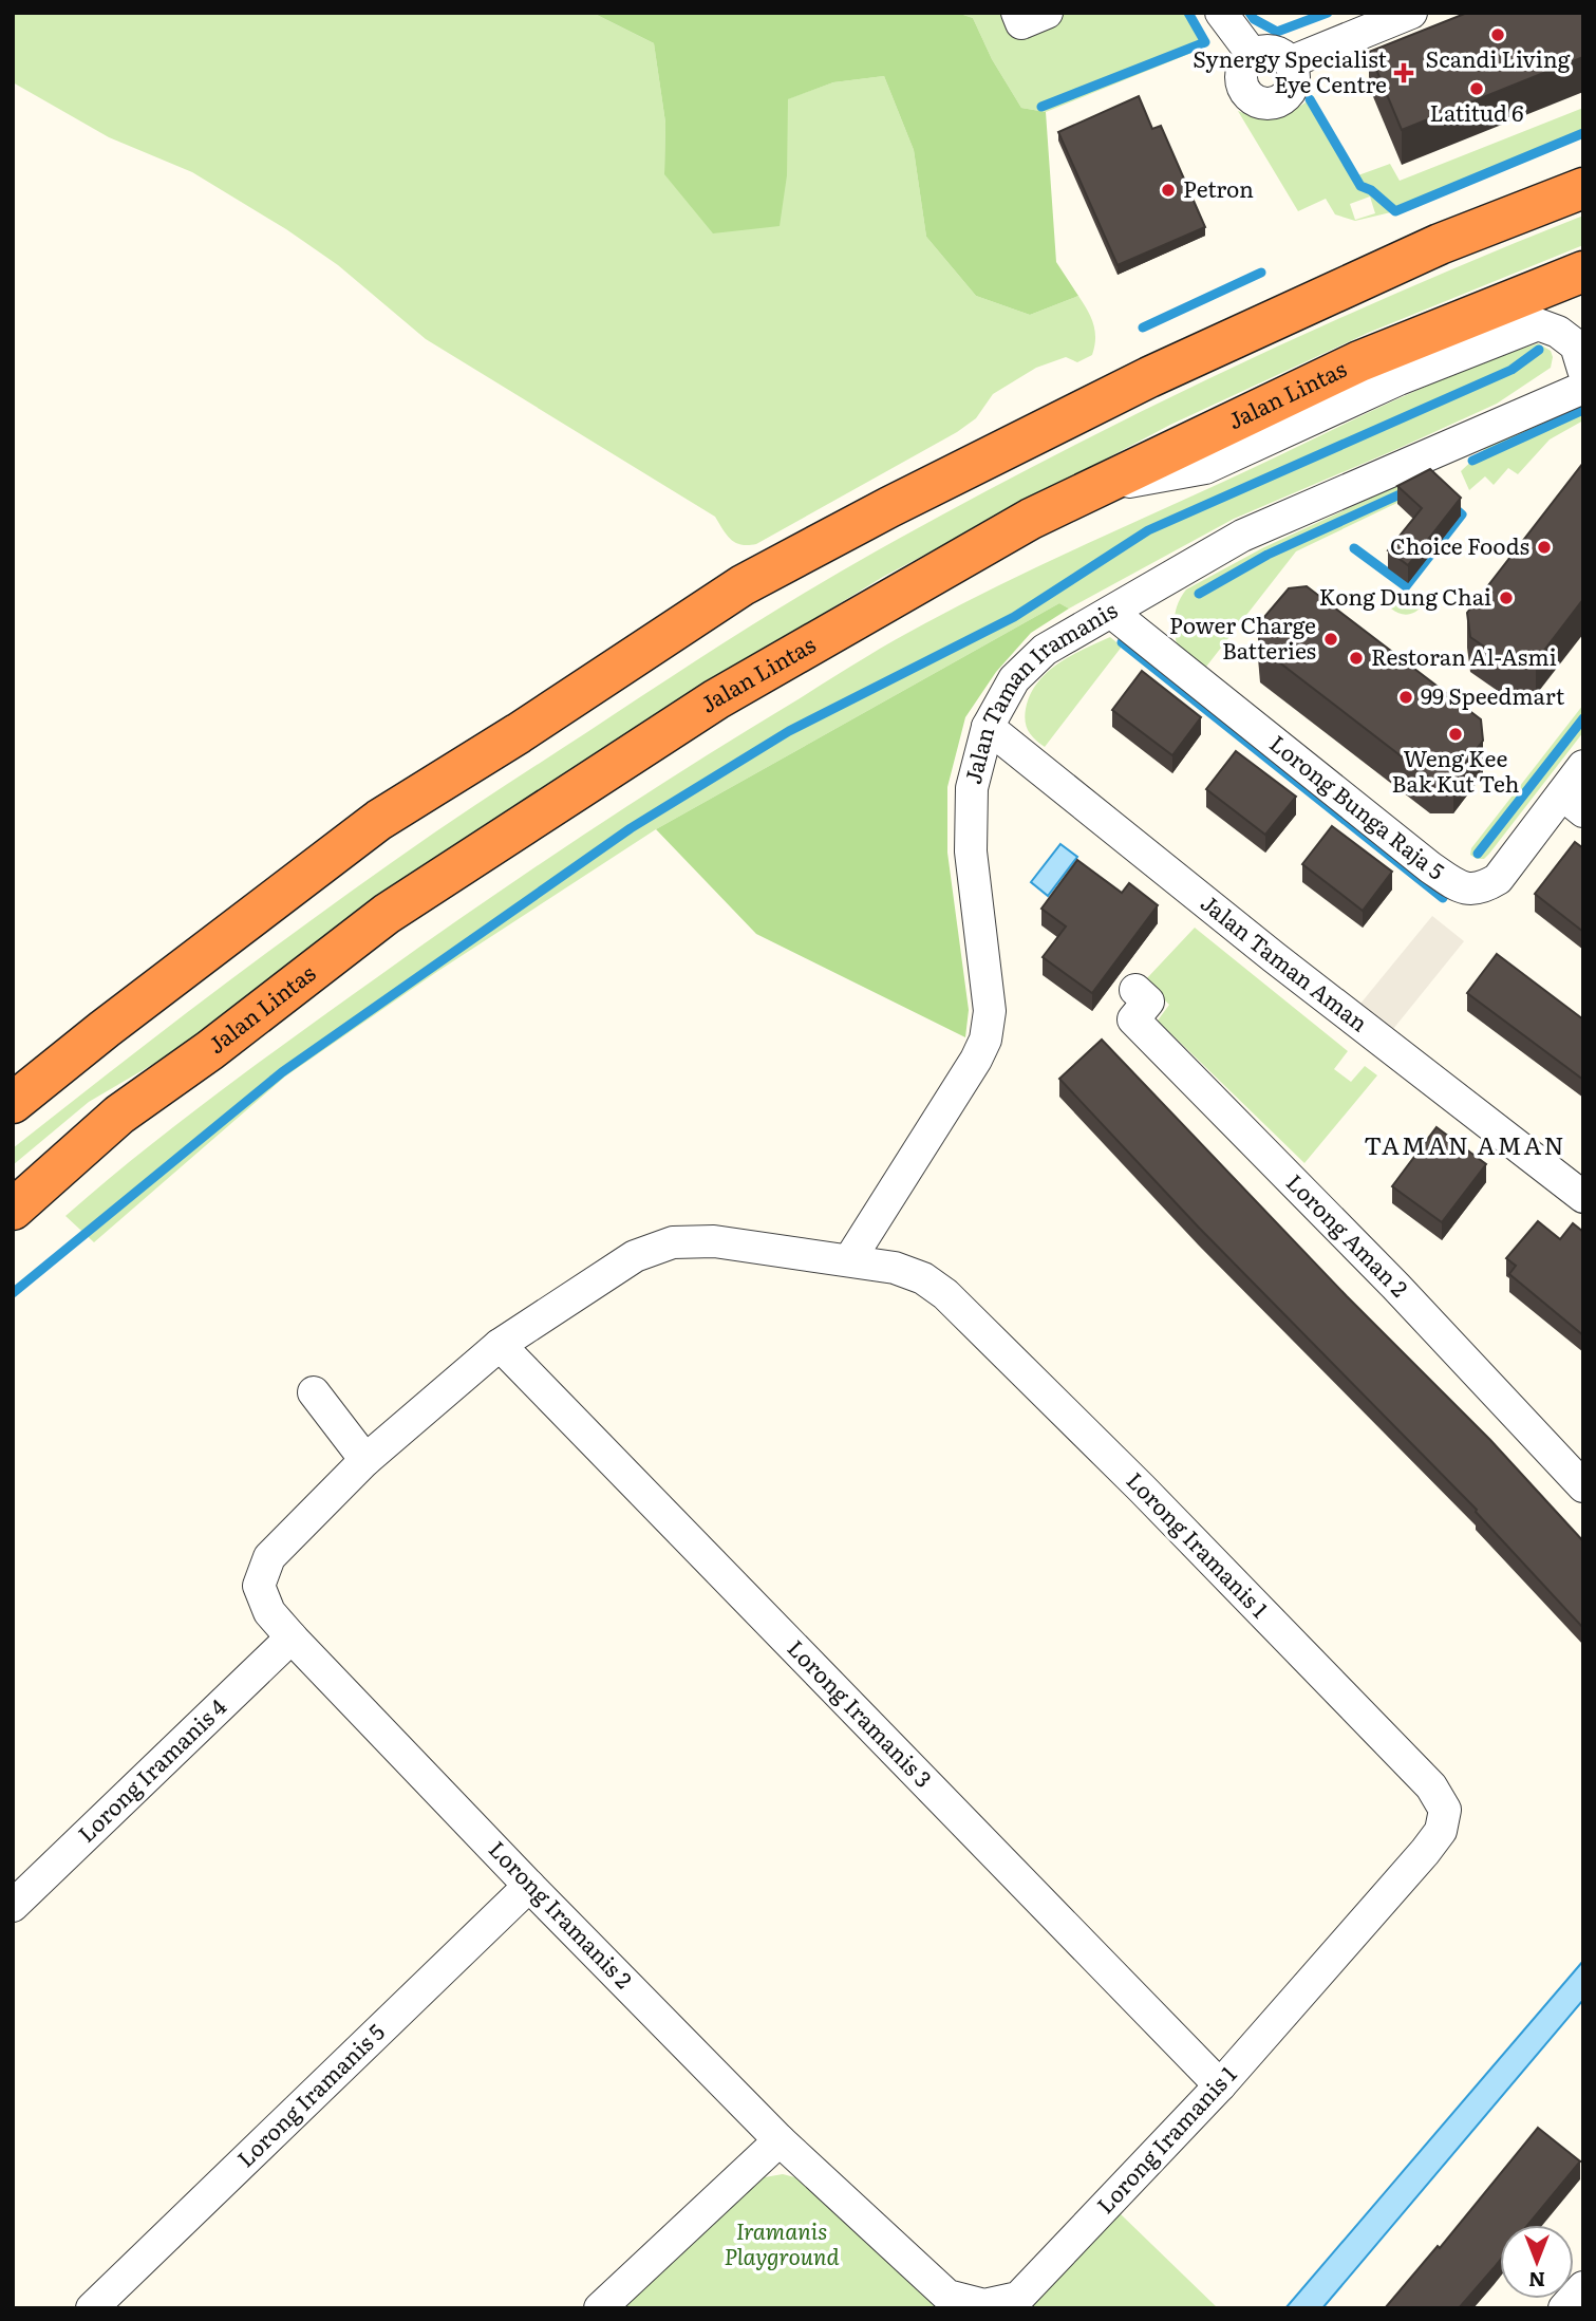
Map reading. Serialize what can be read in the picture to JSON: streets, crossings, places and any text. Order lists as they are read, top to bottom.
{
  "streets": {
    "highway": ["Jalan Lintas"],
    "street": [
      "Jalan Taman Iramanis",
      "Lorong Bunga Raja 5",
      "Jalan Taman Aman",
      "Lorong Aman 2",
      "Lorong Iramanis 1",
      "Lorong Iramanis 3",
      "Lorong Iramanis 4",
      "Lorong Iramanis 2",
      "Lorong Iramanis 5"
    ]
  },
  "crossings": [
    ["Jalan Taman Iramanis", "Lorong Bunga Raja 5"],
    ["Jalan Taman Iramanis", "Jalan Taman Aman"],
    ["Jalan Taman Iramanis", "Lorong Iramanis 1"],
    ["Lorong Iramanis 1", "Lorong Iramanis 3"],
    ["Lorong Iramanis 1", "Lorong Iramanis 2"],
    ["Lorong Iramanis 4", "Lorong Iramanis 2"],
    ["Lorong Iramanis 2", "Lorong Iramanis 5"]
  ],
  "districts": ["TAMAN AMAN"],
  "parks": ["Iramanis Playground"],
  "places": {
    "other": [
      "Scandi Living",
      "Latitud 6",
      "Petron",
      "Choice Foods",
      "Kong Dung Chai",
      "Power Charge Batteries",
      "Restoran Al-Asmi",
      "99 Speedmart",
      "Weng Kee Bak Kut Teh"
    ],
    "health": ["Synergy Specialist Eye Centre"]
  },
  "north": "bottom"
}
